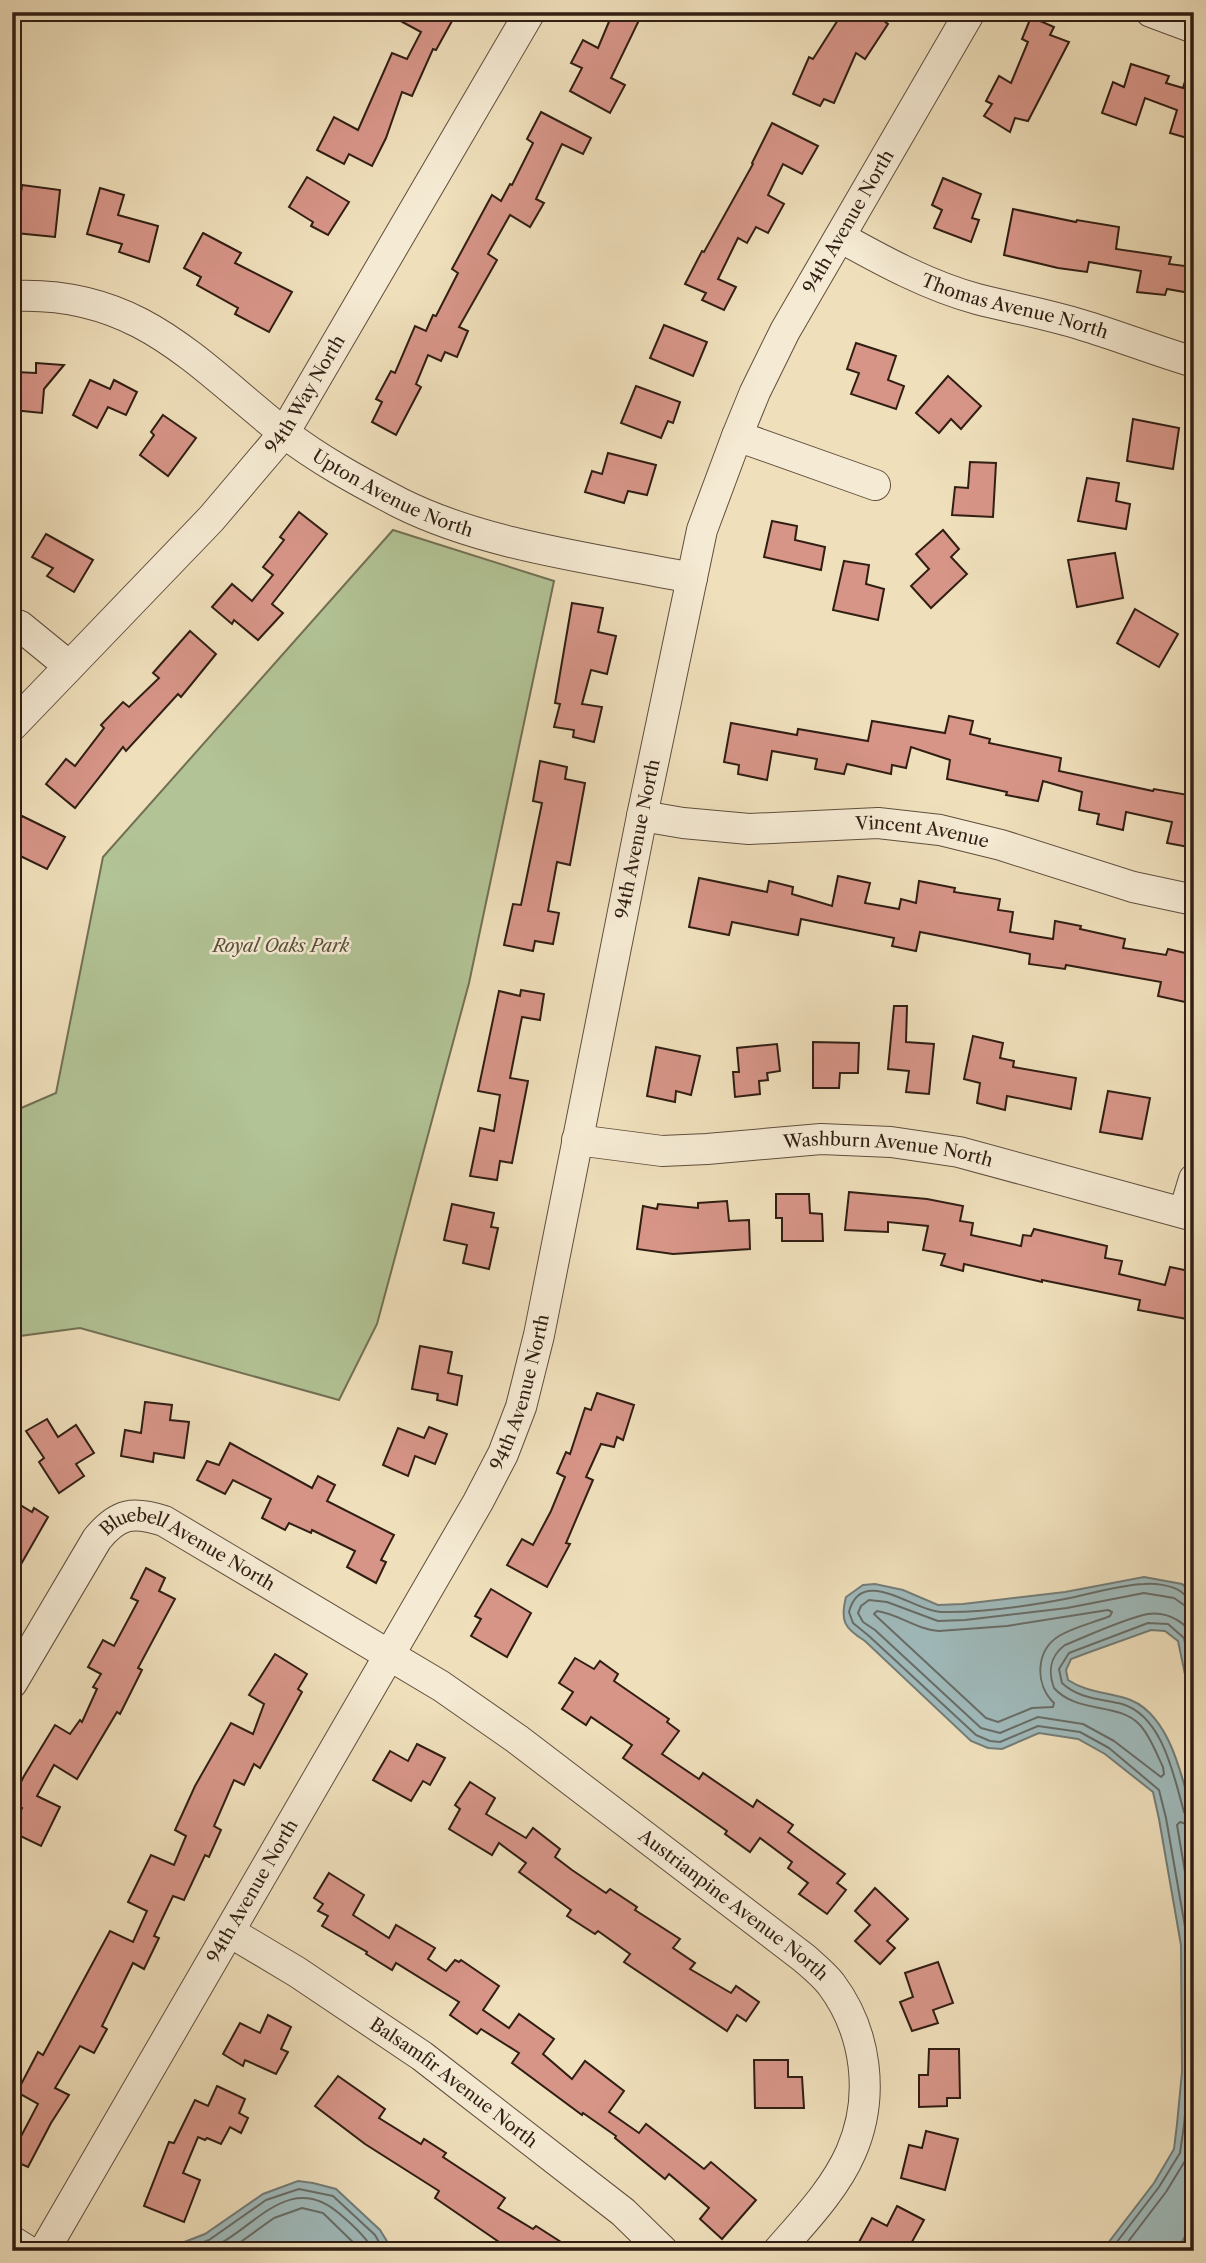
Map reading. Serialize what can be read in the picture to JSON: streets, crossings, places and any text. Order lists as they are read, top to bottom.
{
  "streets": {
    "street": [
      "94th Avenue North",
      "Thomas Avenue North",
      "94th Way North",
      "Upton Avenue North",
      "Vincent Avenue",
      "Washburn Avenue North",
      "Bluebell Avenue North",
      "Austrianpine Avenue North",
      "Balsamfir Avenue North"
    ]
  },
  "crossings": [
    ["94th Avenue North", "Thomas Avenue North"],
    ["94th Avenue North", "Upton Avenue North"],
    ["94th Avenue North", "Vincent Avenue"],
    ["94th Avenue North", "Washburn Avenue North"],
    ["94th Avenue North", "Bluebell Avenue North"],
    ["94th Avenue North", "Austrianpine Avenue North"],
    ["94th Avenue North", "Balsamfir Avenue North"],
    ["94th Way North", "Upton Avenue North"],
    ["Bluebell Avenue North", "Austrianpine Avenue North"]
  ],
  "parks": ["Royal Oaks Park"]
}
